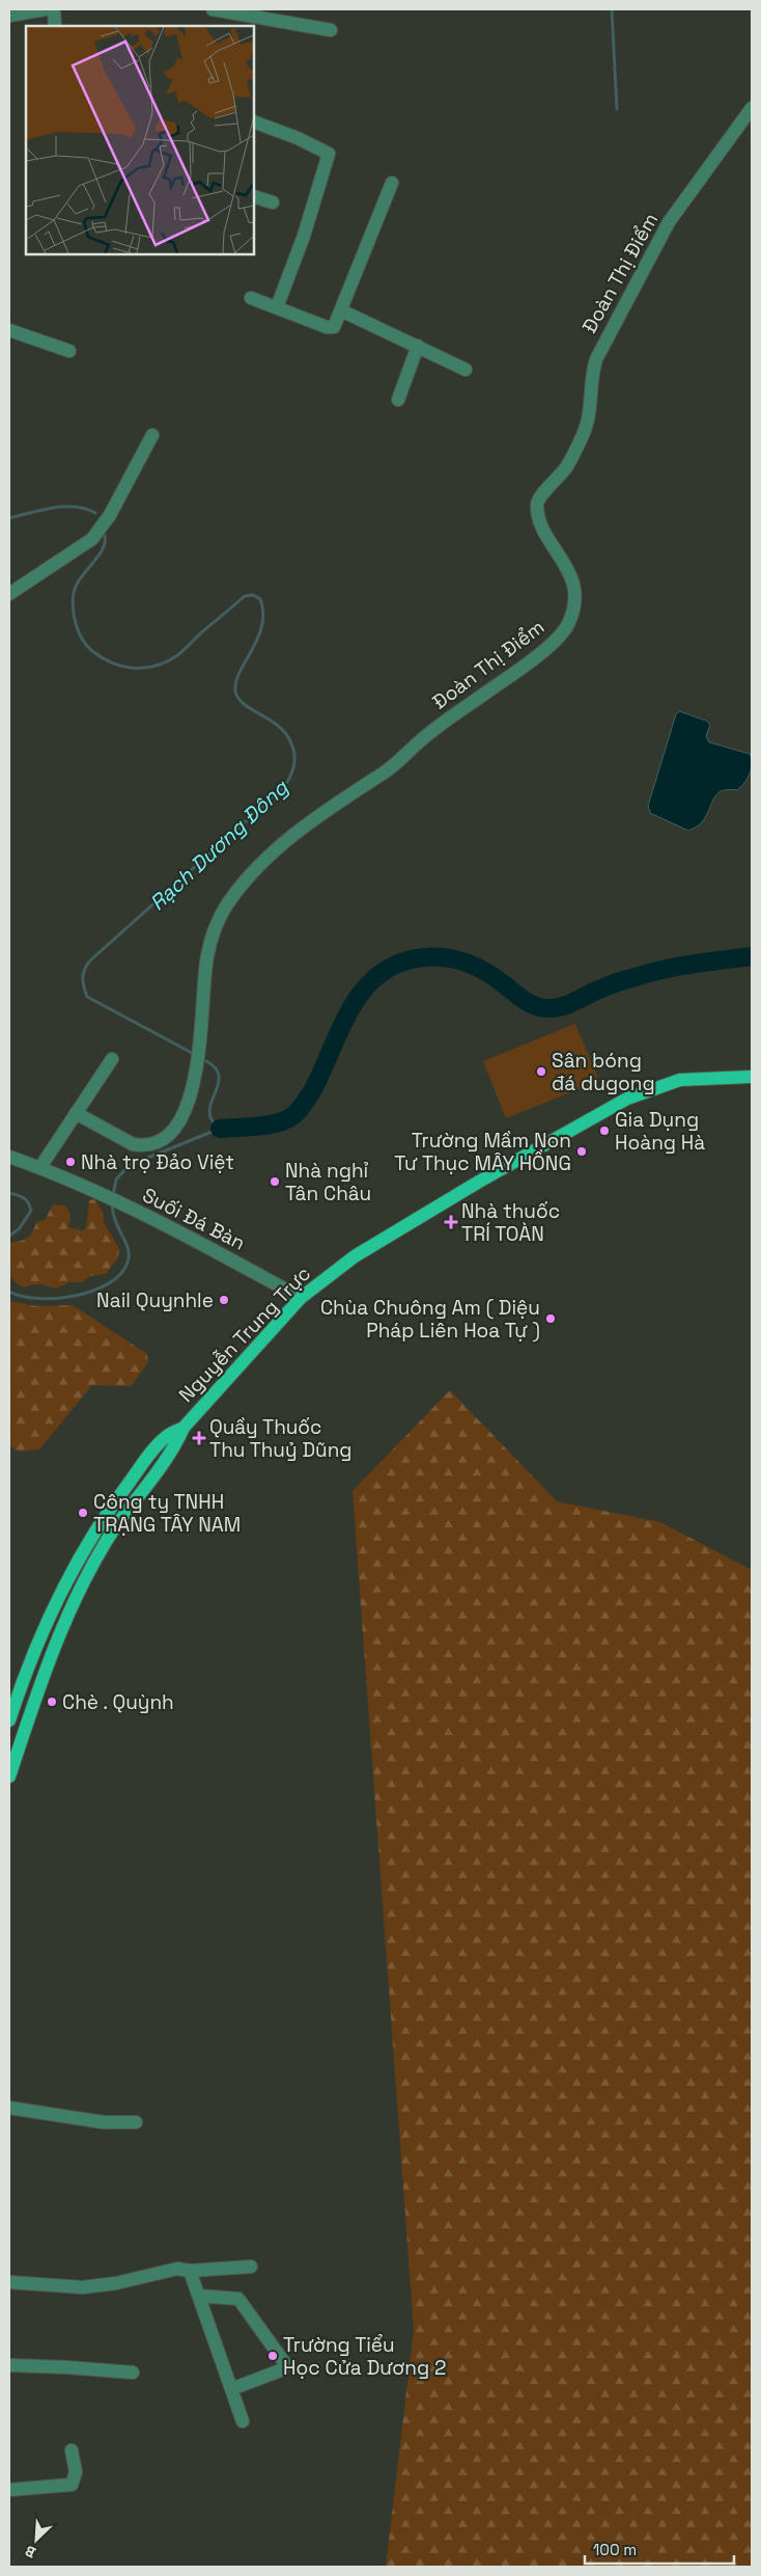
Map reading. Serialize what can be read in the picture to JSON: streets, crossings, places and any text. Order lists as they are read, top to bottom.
{
  "streets": {
    "main road": ["Nguyễn Trung Trực"],
    "street": ["Đoàn Thị Điểm", "Suối Đá Bàn"]
  },
  "crossings": [
    ["Suối Đá Bàn", "Nguyễn Trung Trực"]
  ],
  "water": ["Rạch Dương Đông"],
  "places": {
    "other": [
      "Sân bóng đá dugong",
      "Gia Dụng Hoàng Hà",
      "Trường Mầm Non Tư Thục MÂY HỒNG",
      "Nhà trọ Đảo Việt",
      "Nhà nghỉ Tân Châu",
      "Nail Quynhle",
      "Chùa Chuông Am ( Diệu Pháp Liên Hoa Tự )",
      "Công ty TNHH TRẠNG TÂY NAM",
      "Chè . Quỳnh",
      "Trường Tiểu Học Cửa Dương 2"
    ],
    "health": ["Nhà thuốc TRÍ TOÀN", "Quầy Thuốc Thu Thuỷ Dũng"]
  },
  "scale_bar": "100 m",
  "north": "bottom left"
}
